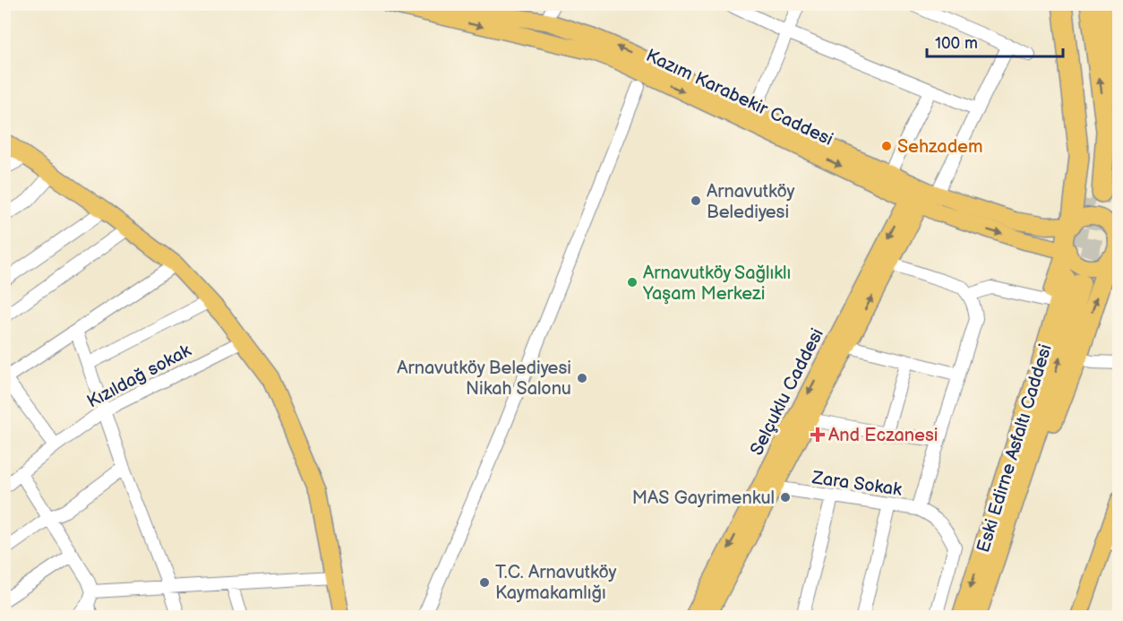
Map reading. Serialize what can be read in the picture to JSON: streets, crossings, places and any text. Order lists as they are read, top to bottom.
{
  "streets": {
    "highway": ["Eski Edirne Asfaltı Caddesi"],
    "main road": ["Kazım Karabekir Caddesi", "Selçuklu Caddesi"],
    "street": ["Kızıldağ sokak", "Zara Sokak"]
  },
  "crossings": [
    ["Kazım Karabekir Caddesi", "Selçuklu Caddesi"],
    ["Selçuklu Caddesi", "Zara Sokak"]
  ],
  "places": {
    "other": [
      "Sehzadem",
      "Arnavutköy Belediyesi",
      "Arnavutköy Sağlıklı Yaşam Merkezi",
      "Arnavutköy Belediyesi Nikah Salonu",
      "MAS Gayrimenkul",
      "T.C. Arnavutköy Kaymakamlığı"
    ],
    "health": ["And Eczanesi"]
  },
  "scale_bar": "100 m"
}
